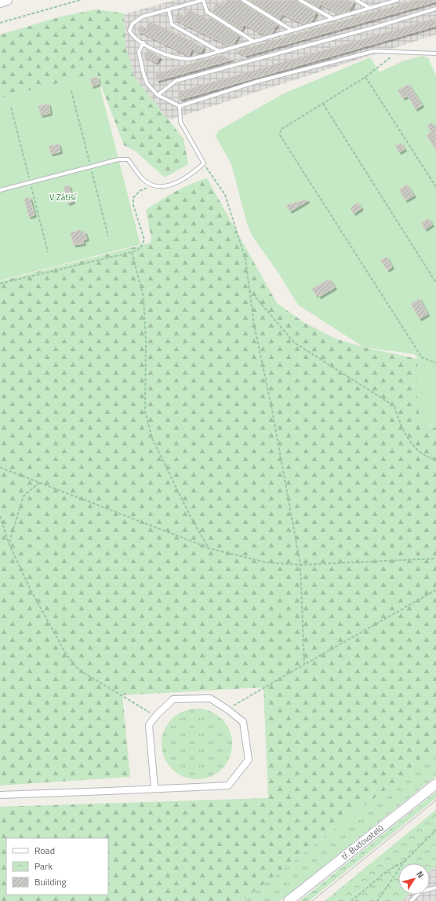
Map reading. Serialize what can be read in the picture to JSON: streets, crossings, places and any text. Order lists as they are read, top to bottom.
{
  "streets": {
    "street": ["tř. Budovatelů"]
  },
  "parks": ["V Zátiší"],
  "legend": ["Road", "Park", "Building"],
  "north": "top right"
}
